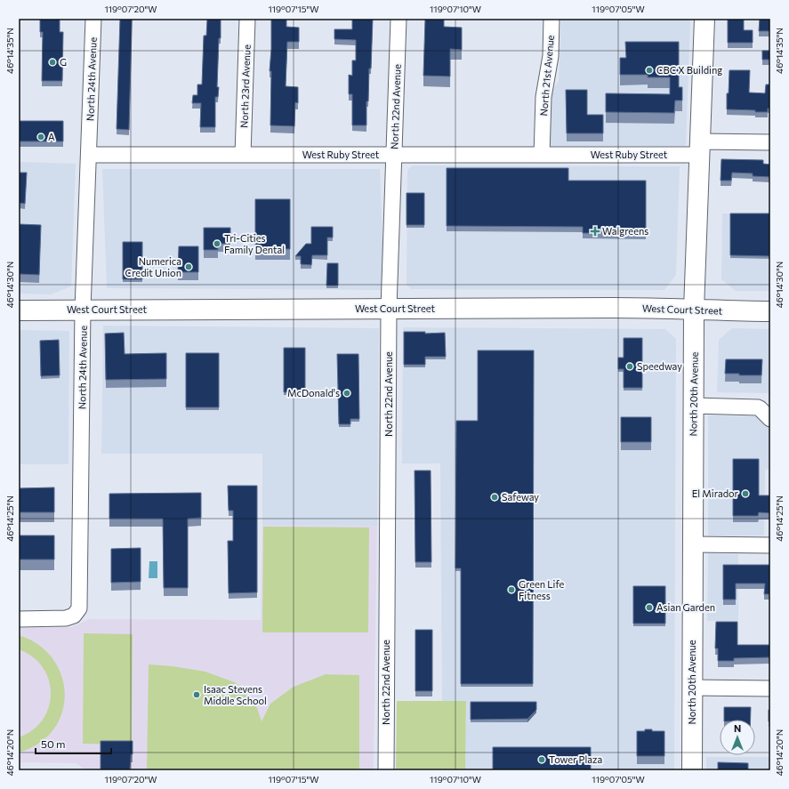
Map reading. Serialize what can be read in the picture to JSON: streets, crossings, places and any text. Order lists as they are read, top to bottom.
{
  "streets": {
    "main road": ["West Court Street", "North 20th Avenue"],
    "street": [
      "North 21st Avenue",
      "North 24th Avenue",
      "North 23rd Avenue",
      "North 22nd Avenue",
      "West Ruby Street"
    ]
  },
  "crossings": [
    ["North 21st Avenue", "West Ruby Street"],
    ["North 24th Avenue", "West Ruby Street"],
    ["North 24th Avenue", "West Court Street"],
    ["North 23rd Avenue", "West Ruby Street"],
    ["North 22nd Avenue", "West Ruby Street"],
    ["North 22nd Avenue", "West Court Street"],
    ["West Ruby Street", "North 20th Avenue"],
    ["West Court Street", "North 20th Avenue"]
  ],
  "places": {
    "other": [
      "G",
      "CBC X Building",
      "A",
      "Tri-Cities Family Dental",
      "Numerica Credit Union",
      "Speedway",
      "McDonald's",
      "El Mirador",
      "Safeway",
      "Green Life Fitness",
      "Asian Garden",
      "Isaac Stevens Middle School",
      "Tower Plaza"
    ],
    "health": ["Walgreens"]
  },
  "scale_bar": "50 m",
  "north": "top",
  "coordinates": [
    "119°07'20\"W",
    "119°07'15\"W",
    "119°07'10\"W",
    "119°07'05\"W",
    "46°14'35\"N",
    "46°14'30\"N",
    "46°14'25\"N",
    "46°14'20\"N"
  ]
}
